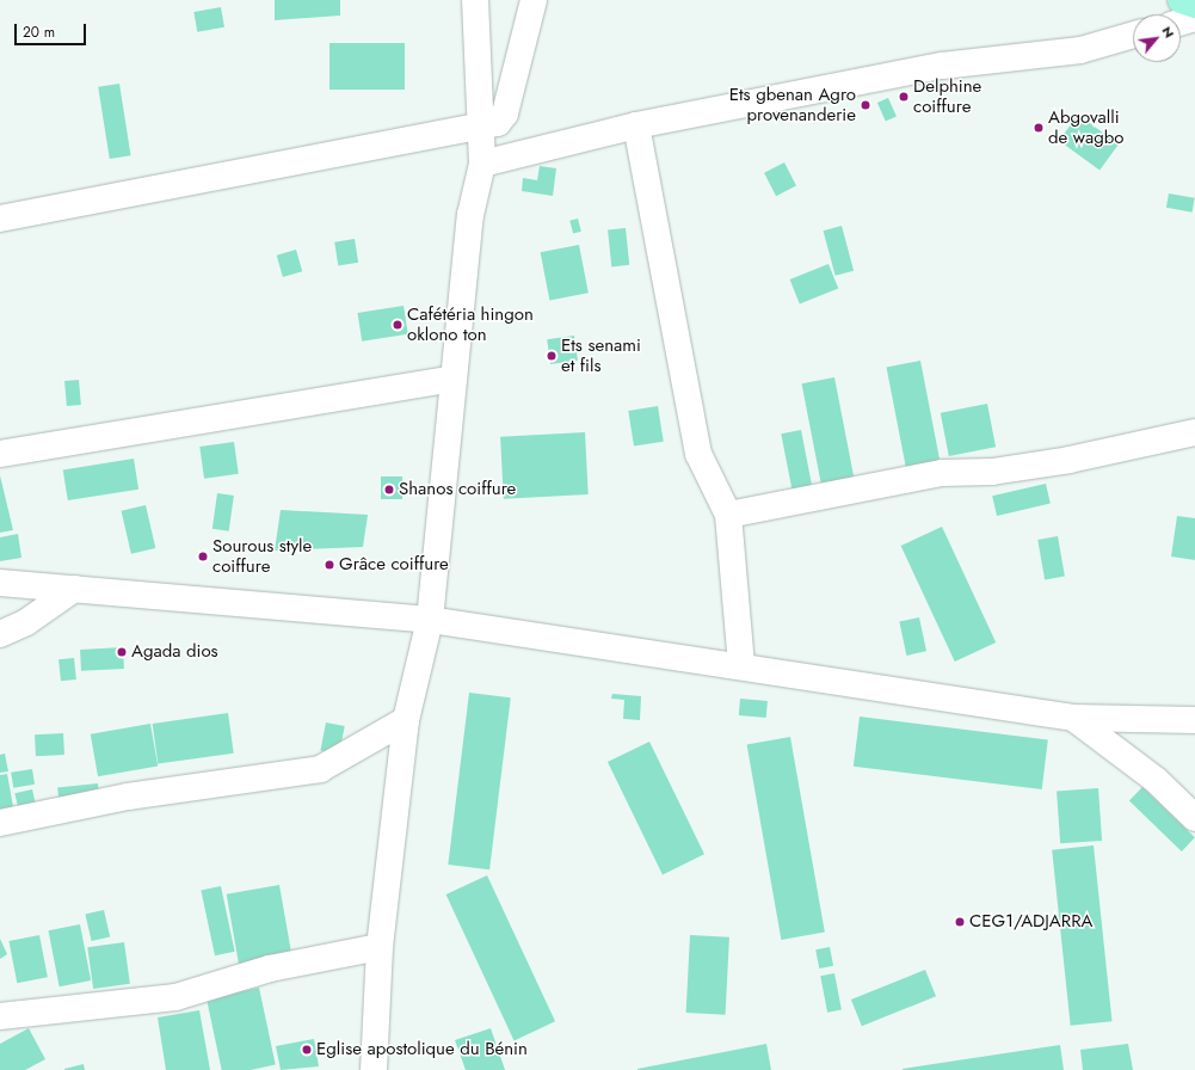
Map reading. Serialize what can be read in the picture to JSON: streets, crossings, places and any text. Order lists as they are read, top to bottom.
{
  "places": [
    "Delphine coiffure",
    "Ets gbenan Agro provenanderie",
    "Abgovalli de wagbo",
    "Cafétéria hingon oklono ton",
    "Ets senami et fils",
    "Shanos coiffure",
    "Sourous style coiffure",
    "Grâce coiffure",
    "Agada dios",
    "CEG1/ADJARRA",
    "Eglise apostolique du Bénin"
  ],
  "scale_bar": "20 m",
  "north": "top right"
}
